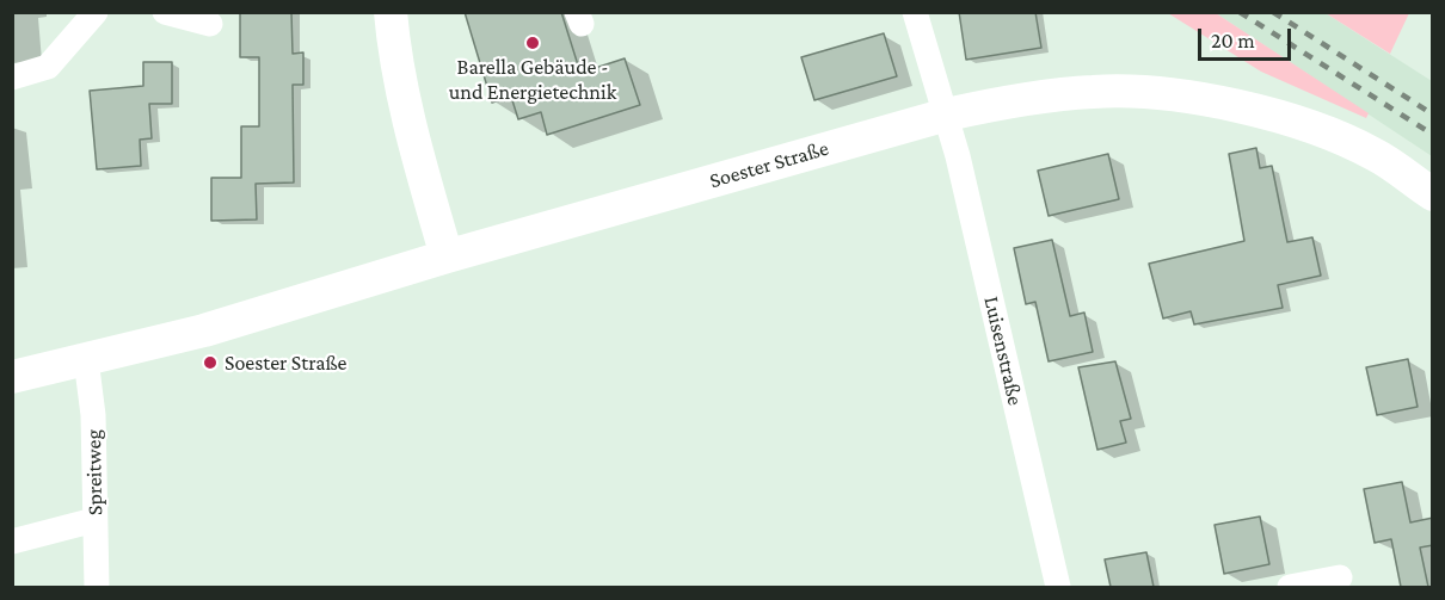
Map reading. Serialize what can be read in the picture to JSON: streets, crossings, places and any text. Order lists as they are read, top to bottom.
{
  "streets": {
    "street": ["Soester Straße", "Luisenstraße", "Spreitweg"]
  },
  "crossings": [
    ["Soester Straße", "Luisenstraße"],
    ["Soester Straße", "Spreitweg"]
  ],
  "places": ["Barella Gebäude - und Energietechnik", "Soester Straße"],
  "scale_bar": "20 m"
}
